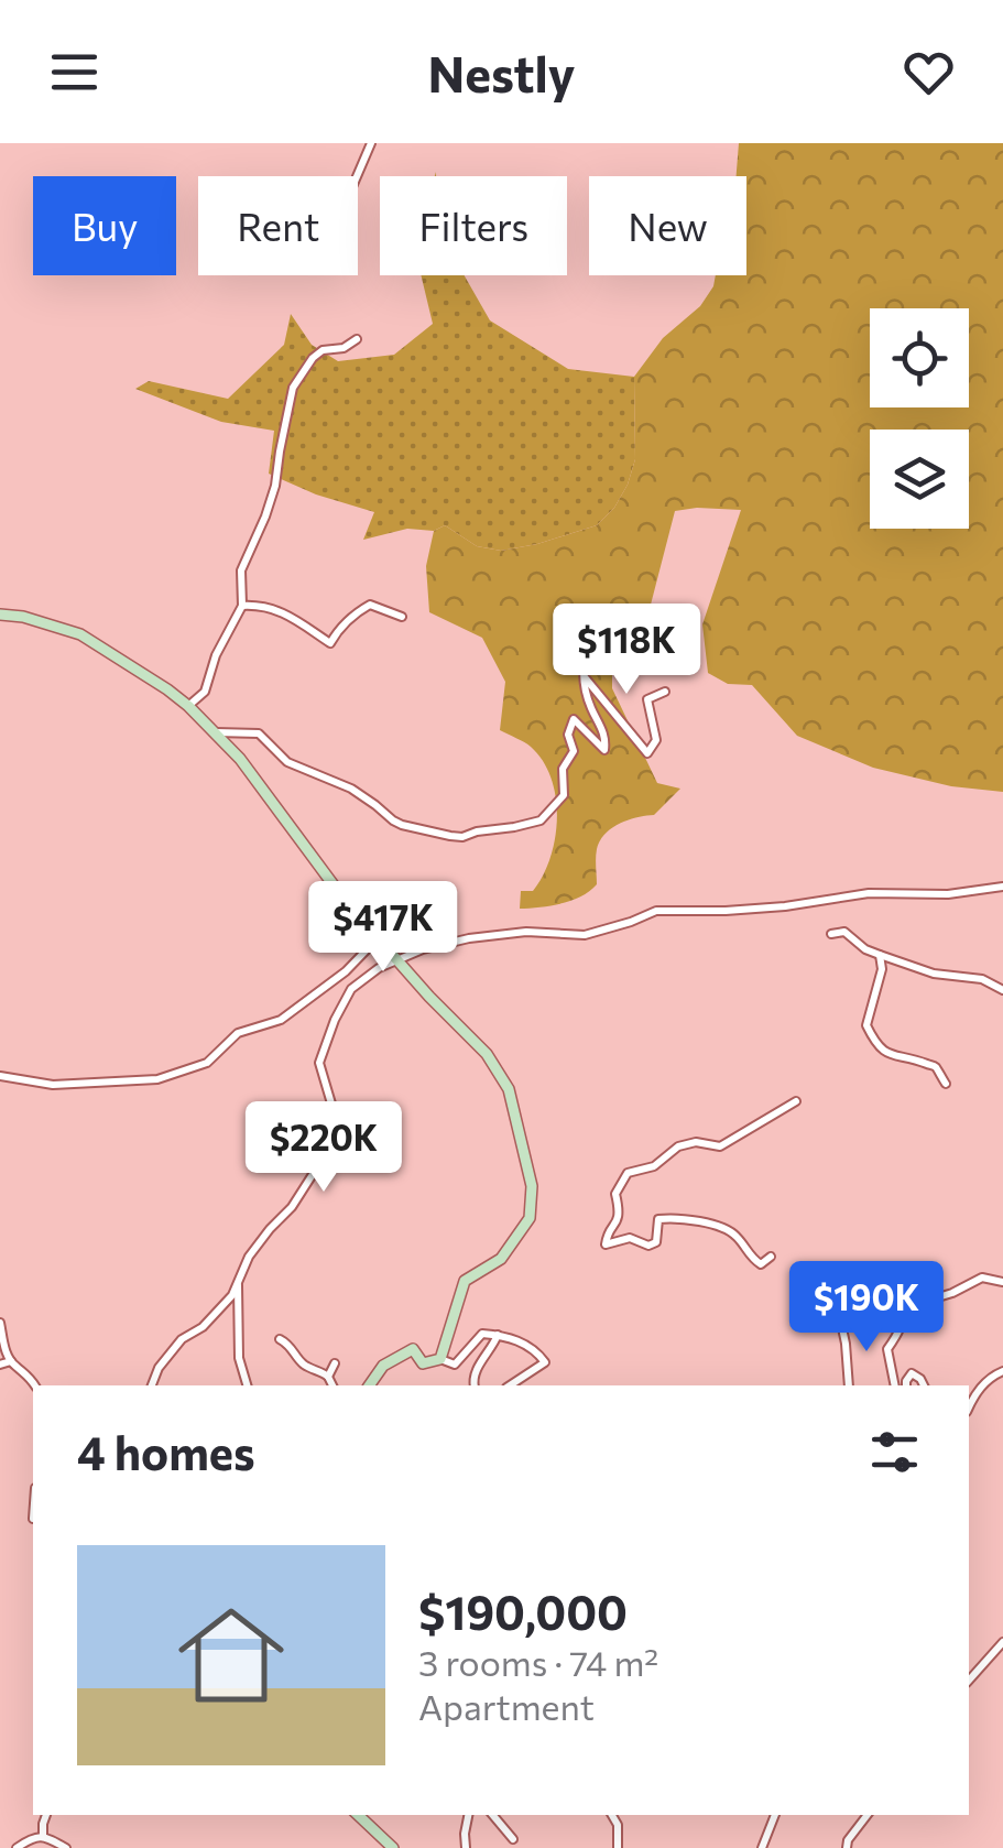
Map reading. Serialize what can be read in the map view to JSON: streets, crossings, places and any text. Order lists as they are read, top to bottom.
{
  "page": {
    "header": "Nestly",
    "chip": [
      "Buy",
      "Rent",
      "Filters",
      "New"
    ],
    "price": [
      "$118K",
      "$417K",
      "$220K",
      "$190K"
    ],
    "heading": "4 homes",
    "list": [
      {
        "name": "$190,000",
        "note": "3 rooms · 74 m² · Apartment"
      }
    ]
  }
}
